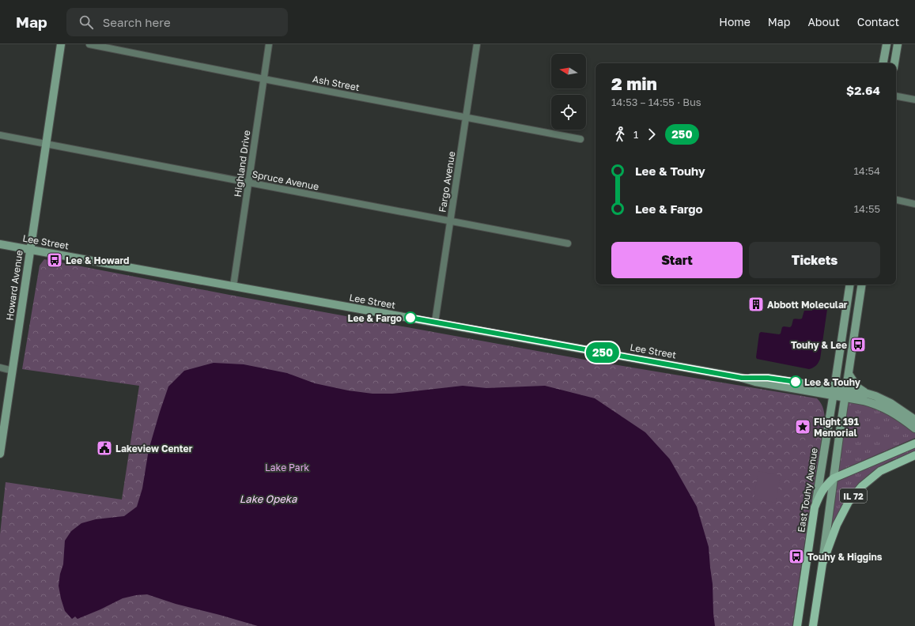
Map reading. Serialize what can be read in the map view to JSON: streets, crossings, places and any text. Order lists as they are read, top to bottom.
{
  "streets": {
    "main road": [
      "Lee Street",
      "Howard Avenue",
      "East Touhy Avenue",
      "IL 72"
    ],
    "street": [
      "Ash Street",
      "Highland Drive",
      "Spruce Avenue",
      "Fargo Avenue"
    ]
  },
  "crossings": [
    ["Ash Street", "Highland Drive"],
    ["Ash Street", "Fargo Avenue"],
    ["Highland Drive", "Spruce Avenue"],
    ["Highland Drive", "Lee Street"],
    ["Spruce Avenue", "Fargo Avenue"],
    ["Spruce Avenue", "Howard Avenue"],
    ["Fargo Avenue", "Lee Street"],
    ["Lee Street", "Howard Avenue"],
    ["Lee Street", "East Touhy Avenue"],
    ["East Touhy Avenue", "IL 72"]
  ],
  "water": ["Lake Opeka"],
  "parks": ["Lake Park"],
  "places": {
    "bus stop": ["Lee & Howard", "Touhy & Lee", "Touhy & Higgins"],
    "building": ["Abbott Molecular"],
    "other": ["Lee & Fargo", "Lee & Touhy"],
    "place": ["Flight 191 Memorial"],
    "public building": ["Lakeview Center"]
  },
  "lines": ["bus line 250"],
  "north": "left",
  "page": {
    "header": "Map",
    "search": "Search here",
    "nav": [
      "Home",
      "Map",
      "About",
      "Contact"
    ],
    "on_map": "250",
    "heading": ["2 min", "14:53 – 14:55 · Bus", "$2.64"],
    "legs": ["1", "250"],
    "list": [
      {
        "name": "Lee & Touhy",
        "value": "14:54"
      },
      {
        "name": "Lee & Fargo",
        "value": "14:55"
      }
    ],
    "buttons": ["Start", "Tickets"]
  }
}
